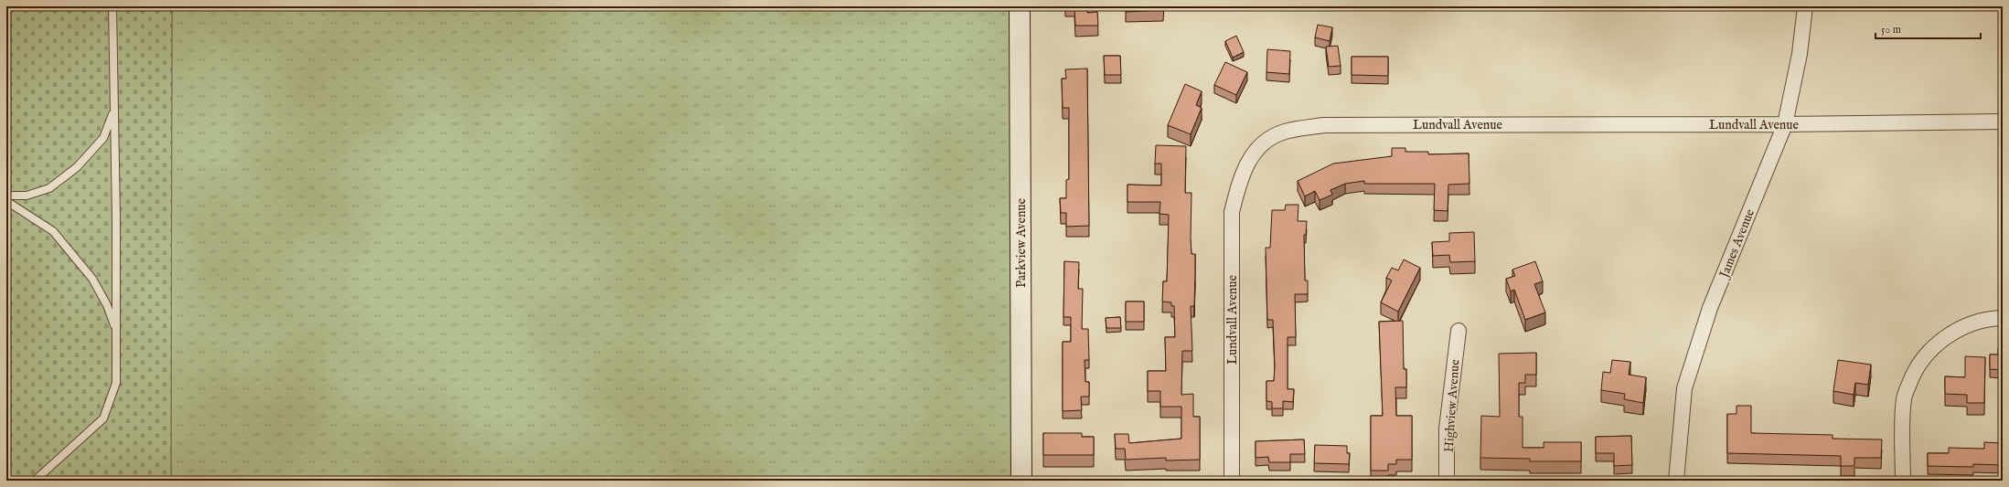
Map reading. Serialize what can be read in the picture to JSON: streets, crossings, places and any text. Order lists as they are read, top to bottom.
{
  "streets": {
    "street": [
      "Lundvall Avenue",
      "Parkview Avenue",
      "James Avenue",
      "Highview Avenue"
    ]
  },
  "crossings": [
    ["Lundvall Avenue", "James Avenue"]
  ],
  "scale_bar": "50 m"
}
